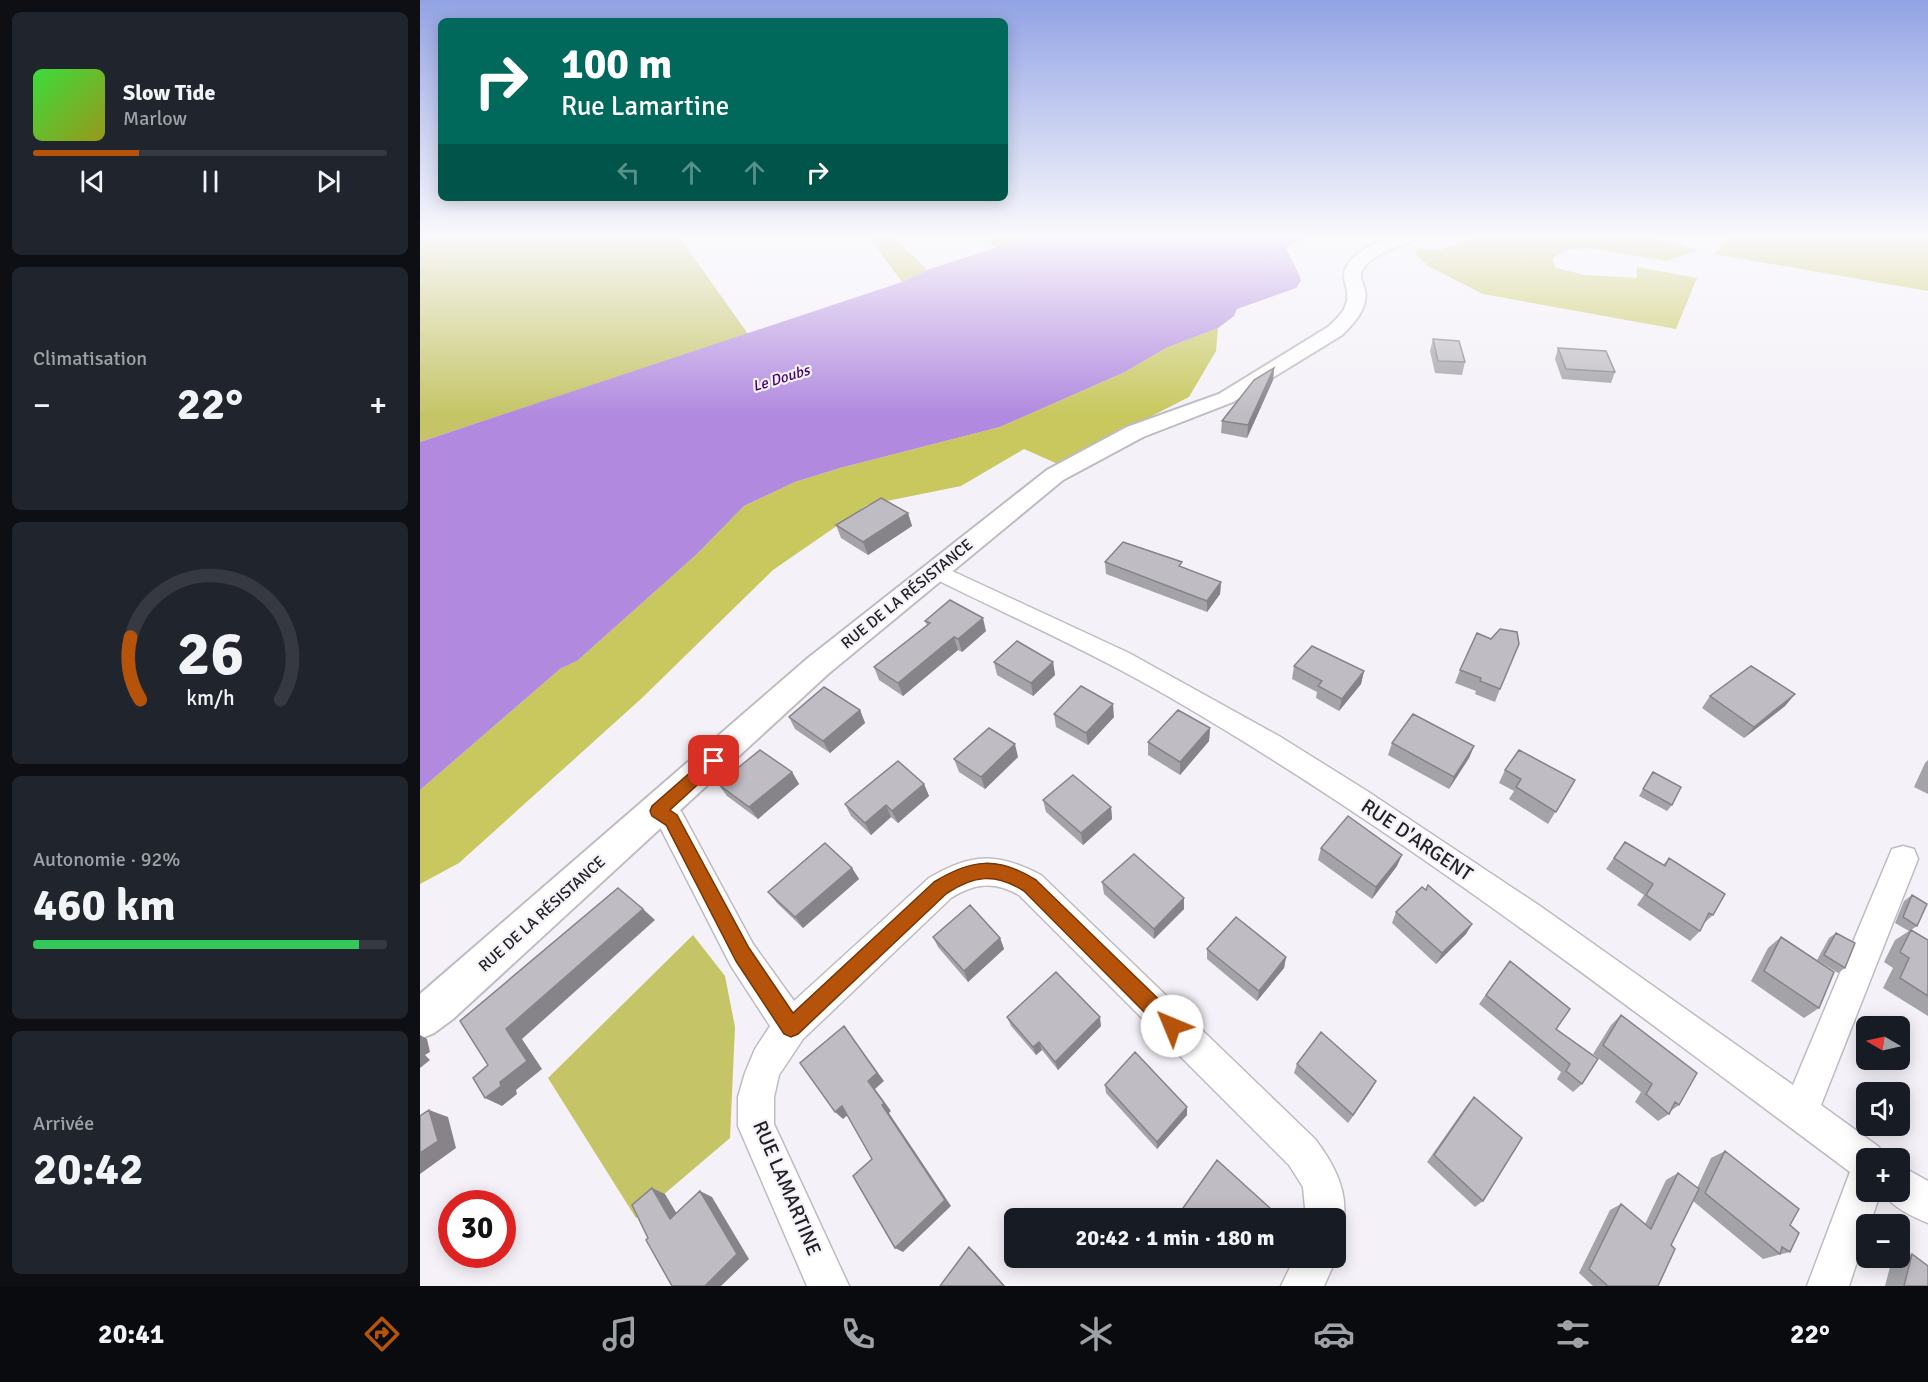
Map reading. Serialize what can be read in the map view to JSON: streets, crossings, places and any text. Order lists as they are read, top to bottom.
{
  "streets": {
    "street": ["RUE DE LA RÉSISTANCE", "RUE D'ARGENT", "RUE LAMARTINE"]
  },
  "crossings": [
    ["RUE DE LA RÉSISTANCE", "RUE D'ARGENT"]
  ],
  "water": ["Le Doubs"],
  "north": "left",
  "page": {
    "turn": ["100 m", "Rue Lamartine"],
    "song": ["Slow Tide", "Marlow"],
    "tile": [
      "Climatisation",
      ["Autonomie · 92%", "460 km"],
      ["Arrivée", "20:42"]
    ],
    "heat": ["−", "22°", "+"],
    "map_buttons": ["+", "−"],
    "limit": "30",
    "trip": "20:42 · 1 min · 180 m",
    "tabs": ["20:41", "22°"],
    "gauge": ["26", "km/h"]
  }
}
